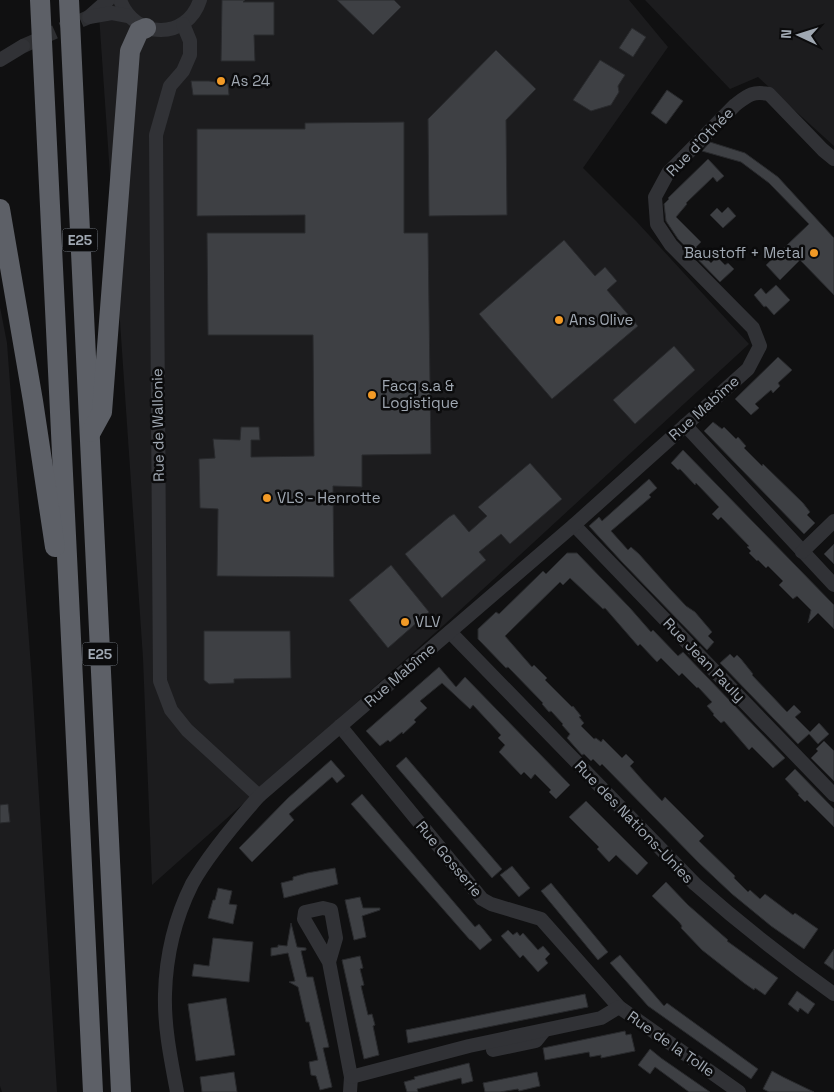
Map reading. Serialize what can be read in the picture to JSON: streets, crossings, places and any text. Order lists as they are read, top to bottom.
{
  "streets": {
    "highway": ["E25"],
    "street": [
      "Rue d'Othée",
      "Rue Mabîme",
      "Rue de Wallonie",
      "Rue Jean Pauly",
      "Rue des Nations-Unies",
      "Rue Gosserie",
      "Rue de la Tolle"
    ]
  },
  "crossings": [
    ["Rue d'Othée", "Rue Mabîme"],
    ["Rue Mabîme", "Rue de Wallonie"],
    ["Rue Mabîme", "Rue Jean Pauly"],
    ["Rue Mabîme", "Rue des Nations-Unies"],
    ["Rue Mabîme", "Rue Gosserie"],
    ["Rue Gosserie", "Rue de la Tolle"]
  ],
  "places": [
    "As 24",
    "Baustoff + Metal",
    "Ans Olive",
    "Facq s.a & Logistique",
    "VLS - Henrotte",
    "VLV"
  ],
  "north": "left"
}
